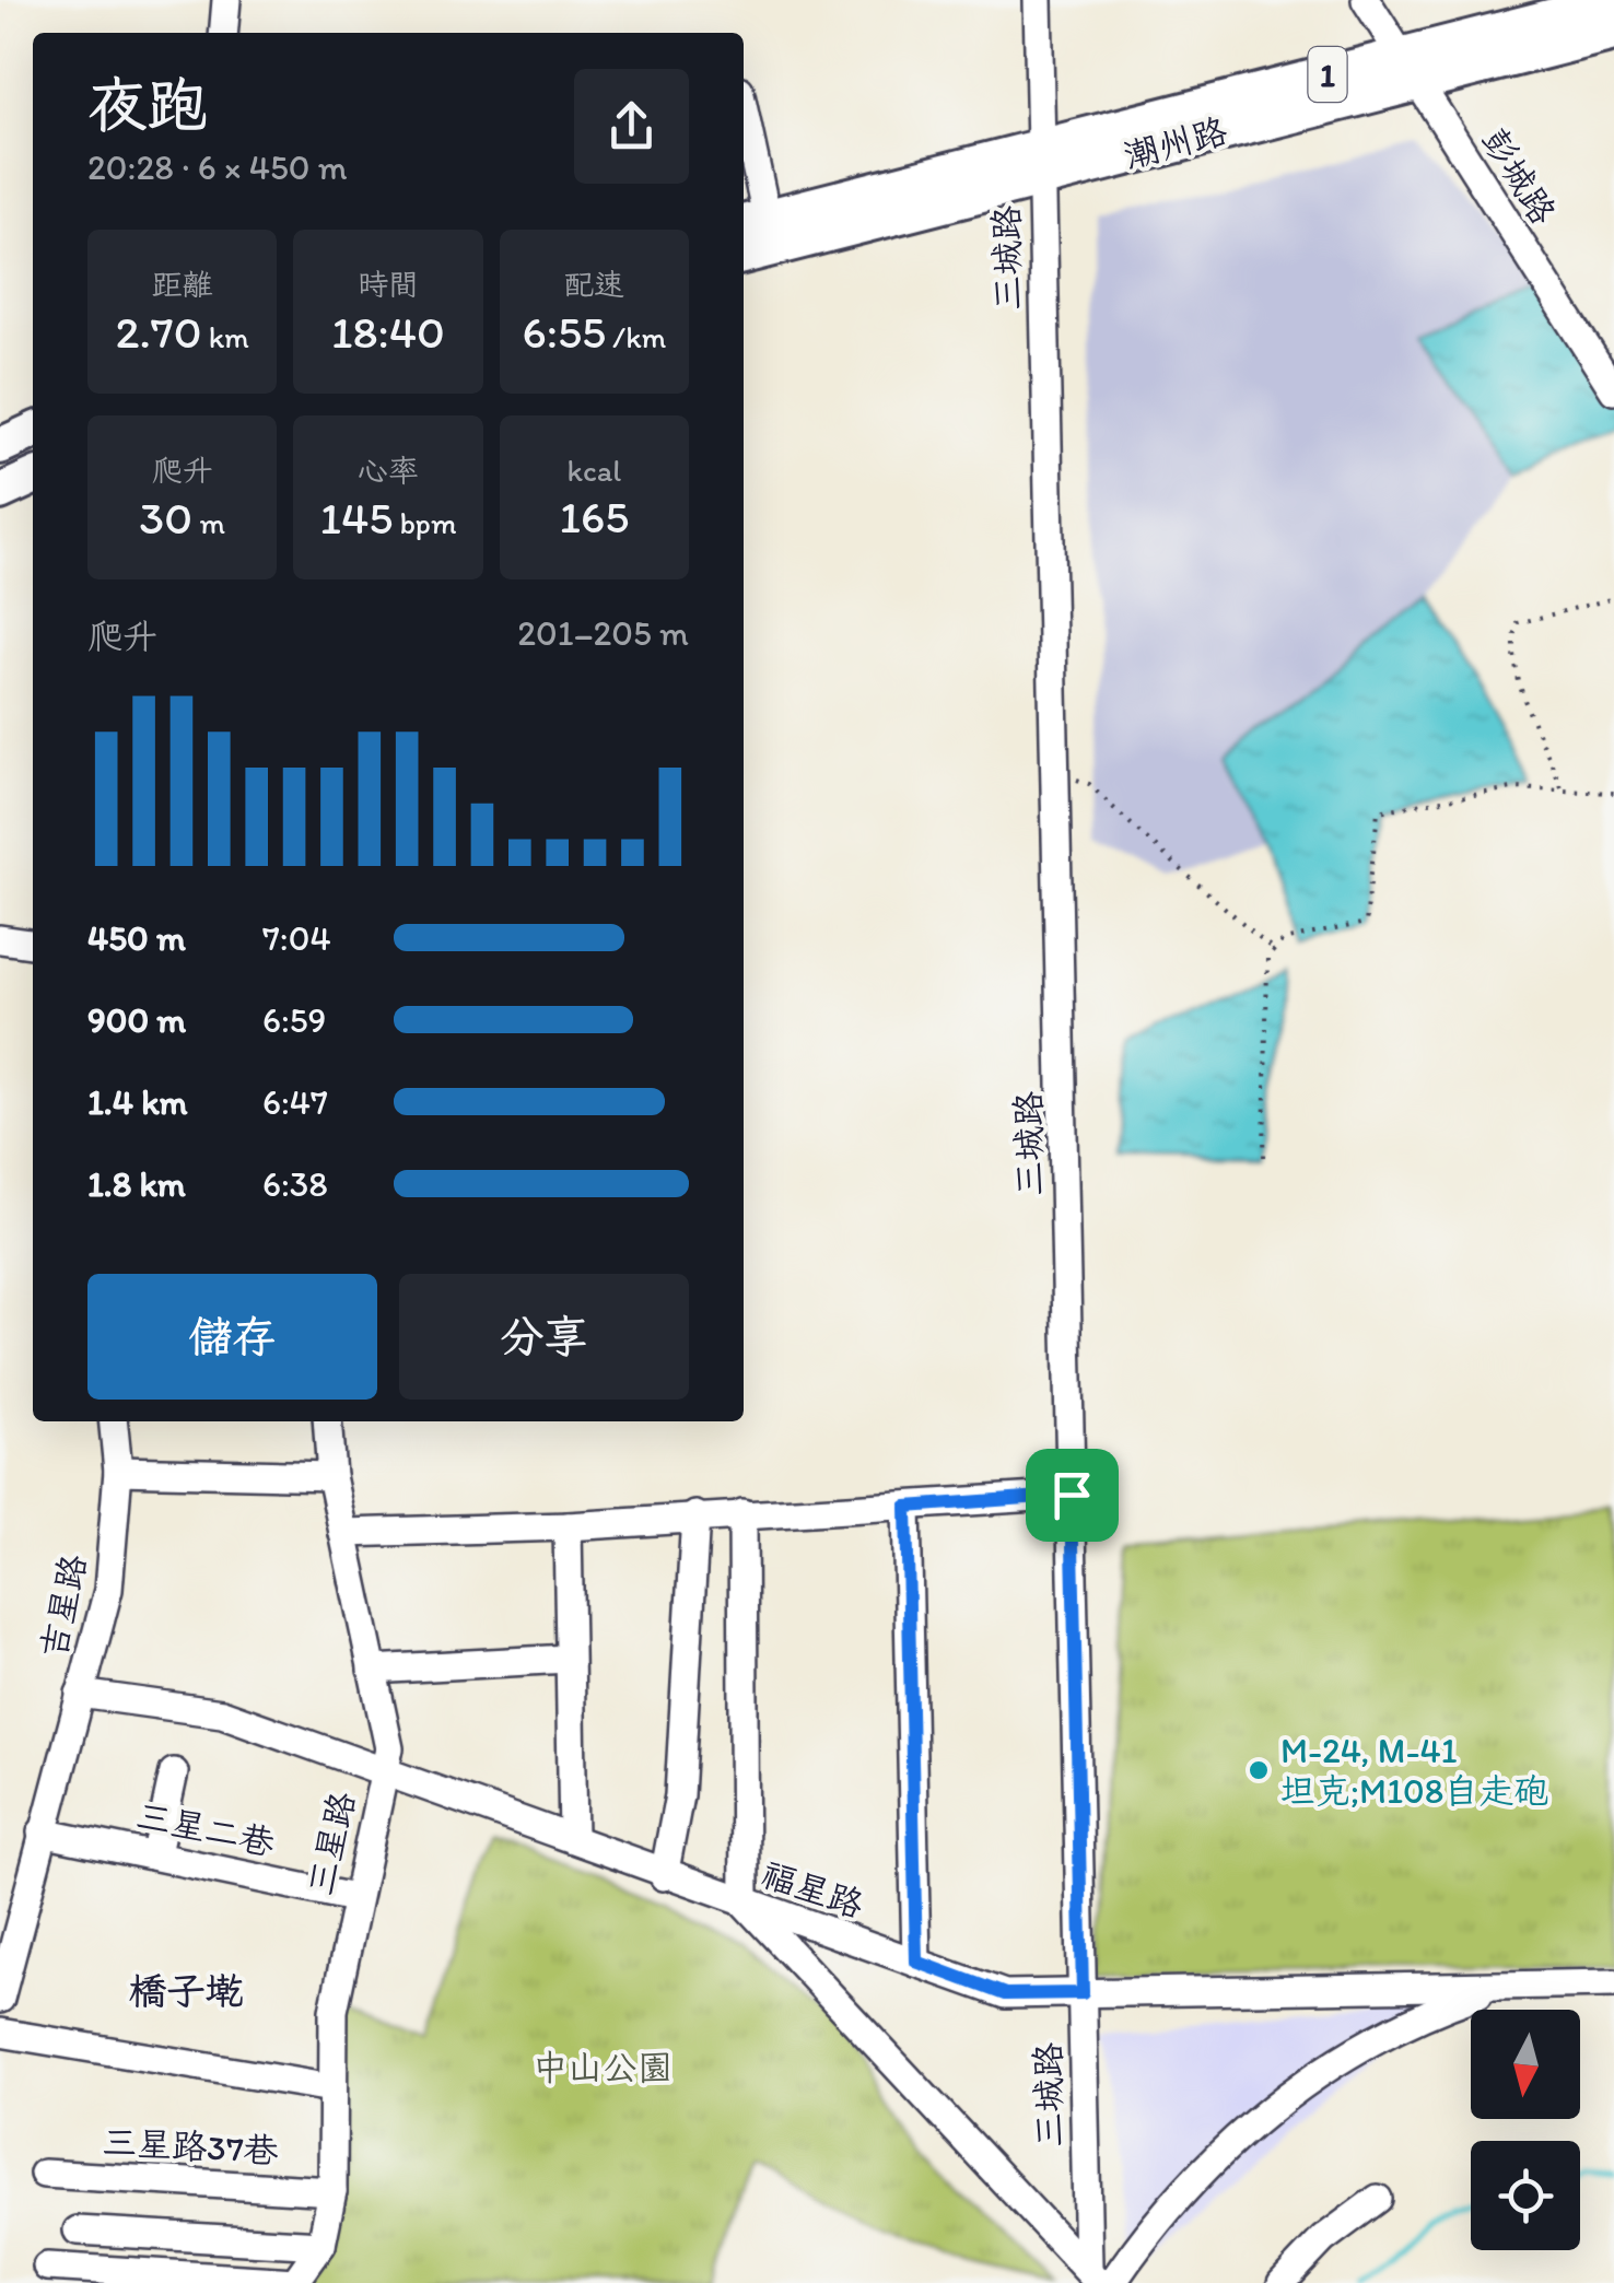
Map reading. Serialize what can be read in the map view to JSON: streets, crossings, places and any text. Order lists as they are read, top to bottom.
{
  "streets": {
    "main road": ["1", "潮州路"],
    "street": [
      "彭城路",
      "三城路",
      "吉星路",
      "三星二巷",
      "三星路",
      "福星路",
      "三星路37巷"
    ]
  },
  "crossings": [
    ["潮州路", "彭城路"],
    ["潮州路", "三城路"],
    ["三城路", "福星路"],
    ["吉星路", "三星二巷"],
    ["吉星路", "福星路"],
    ["三星二巷", "三星路"],
    ["三星路", "福星路"],
    ["三星路", "三星路37巷"]
  ],
  "districts": ["橋子墘"],
  "parks": ["中山公園"],
  "places": ["M-24, M-41 坦克;M108自走砲"],
  "north": "bottom",
  "page": {
    "heading": ["夜跑", "20:28 · 6 × 450 m"],
    "stats": [
      ["距離", "2.70 km"],
      ["時間", "18:40"],
      ["配速", "6:55 /km"],
      ["爬升", "30 m"],
      ["心率", "145 bpm"],
      ["kcal", "165"]
    ],
    "chart": ["爬升", "201–205 m"],
    "list": [
      {
        "name": "450 m",
        "note": "7:04"
      },
      {
        "name": "900 m",
        "note": "6:59"
      },
      {
        "name": "1.4 km",
        "note": "6:47"
      },
      {
        "name": "1.8 km",
        "note": "6:38"
      }
    ],
    "buttons": ["儲存", "分享"]
  }
}
